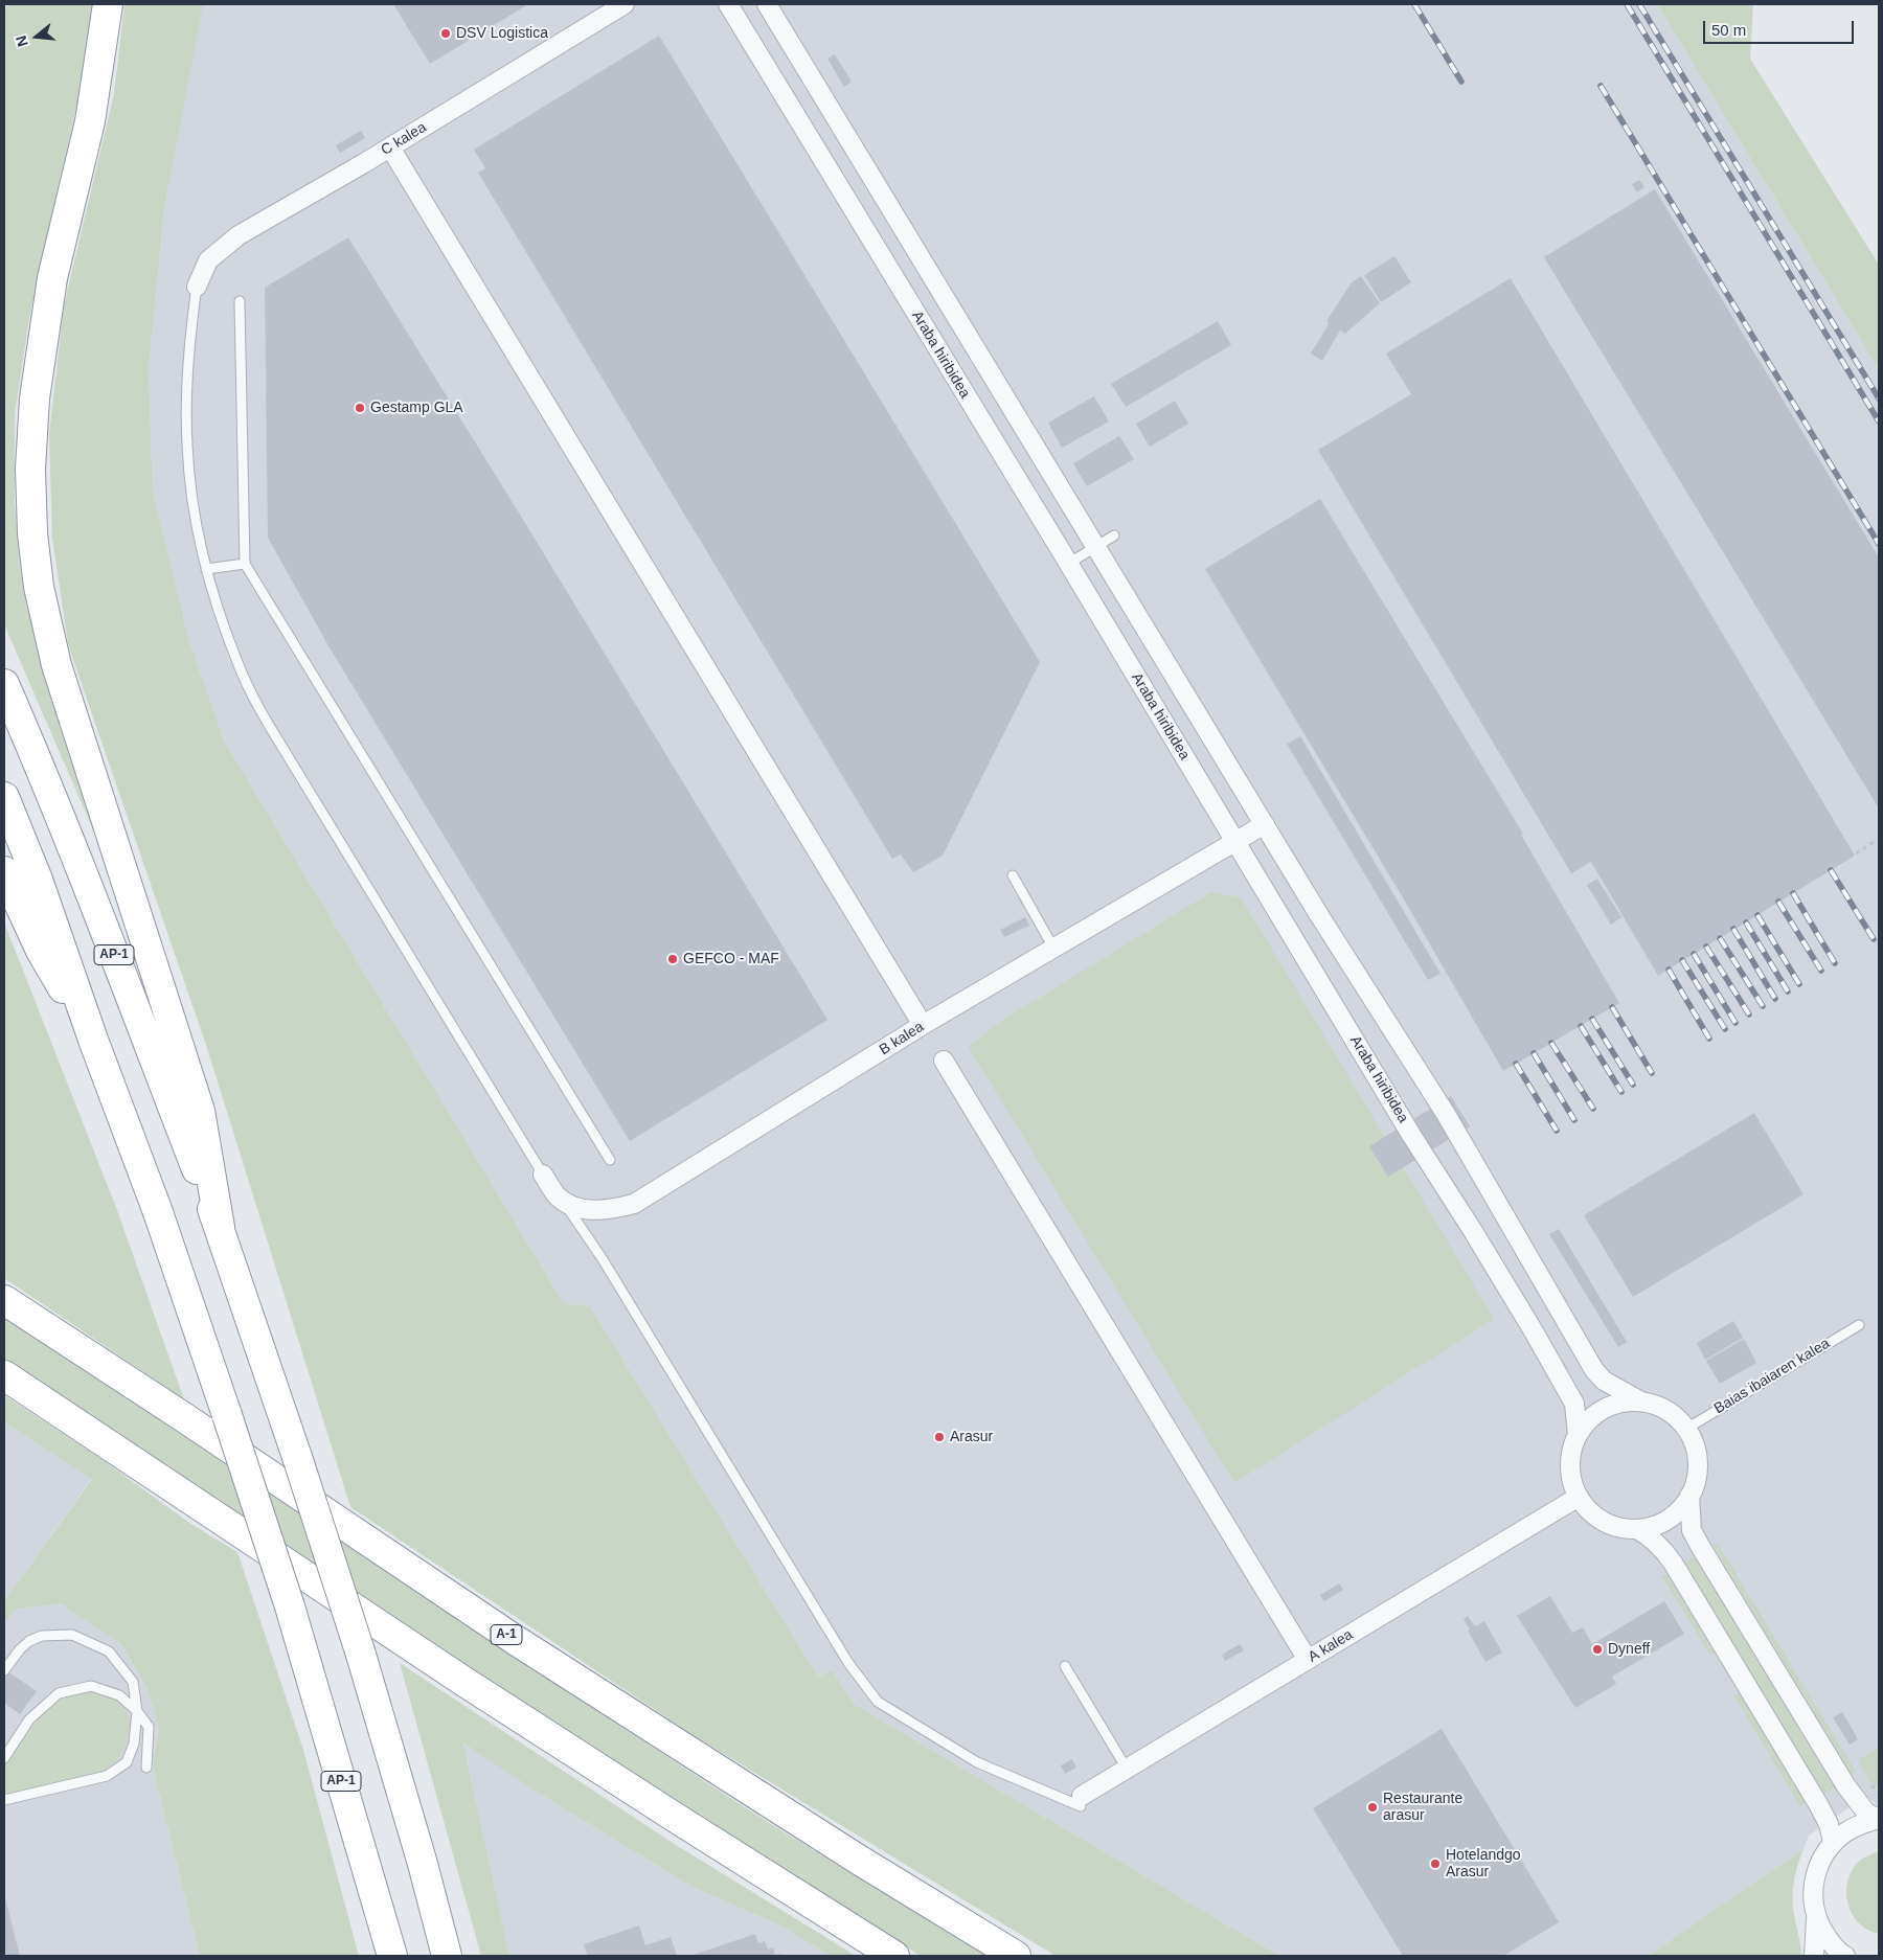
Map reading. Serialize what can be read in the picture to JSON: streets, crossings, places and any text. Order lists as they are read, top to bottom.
{
  "streets": {
    "highway": ["AP-1", "A-1"],
    "street": [
      "C kalea",
      "Araba hiribidea",
      "B kalea",
      "A kalea"
    ],
    "lane": ["Baias ibaiaren kalea"]
  },
  "crossings": [
    ["Araba hiribidea", "B kalea"],
    ["Araba hiribidea", "Baias ibaiaren kalea"],
    ["Araba hiribidea", "A kalea"],
    ["Baias ibaiaren kalea", "A kalea"]
  ],
  "places": [
    "DSV Logistica",
    "Gestamp GLA",
    "GEFCO - MAF",
    "Arasur",
    "Dyneff",
    "Restaurante arasur",
    "Hotelandgo Arasur"
  ],
  "scale_bar": "50 m",
  "north": "left"
}
